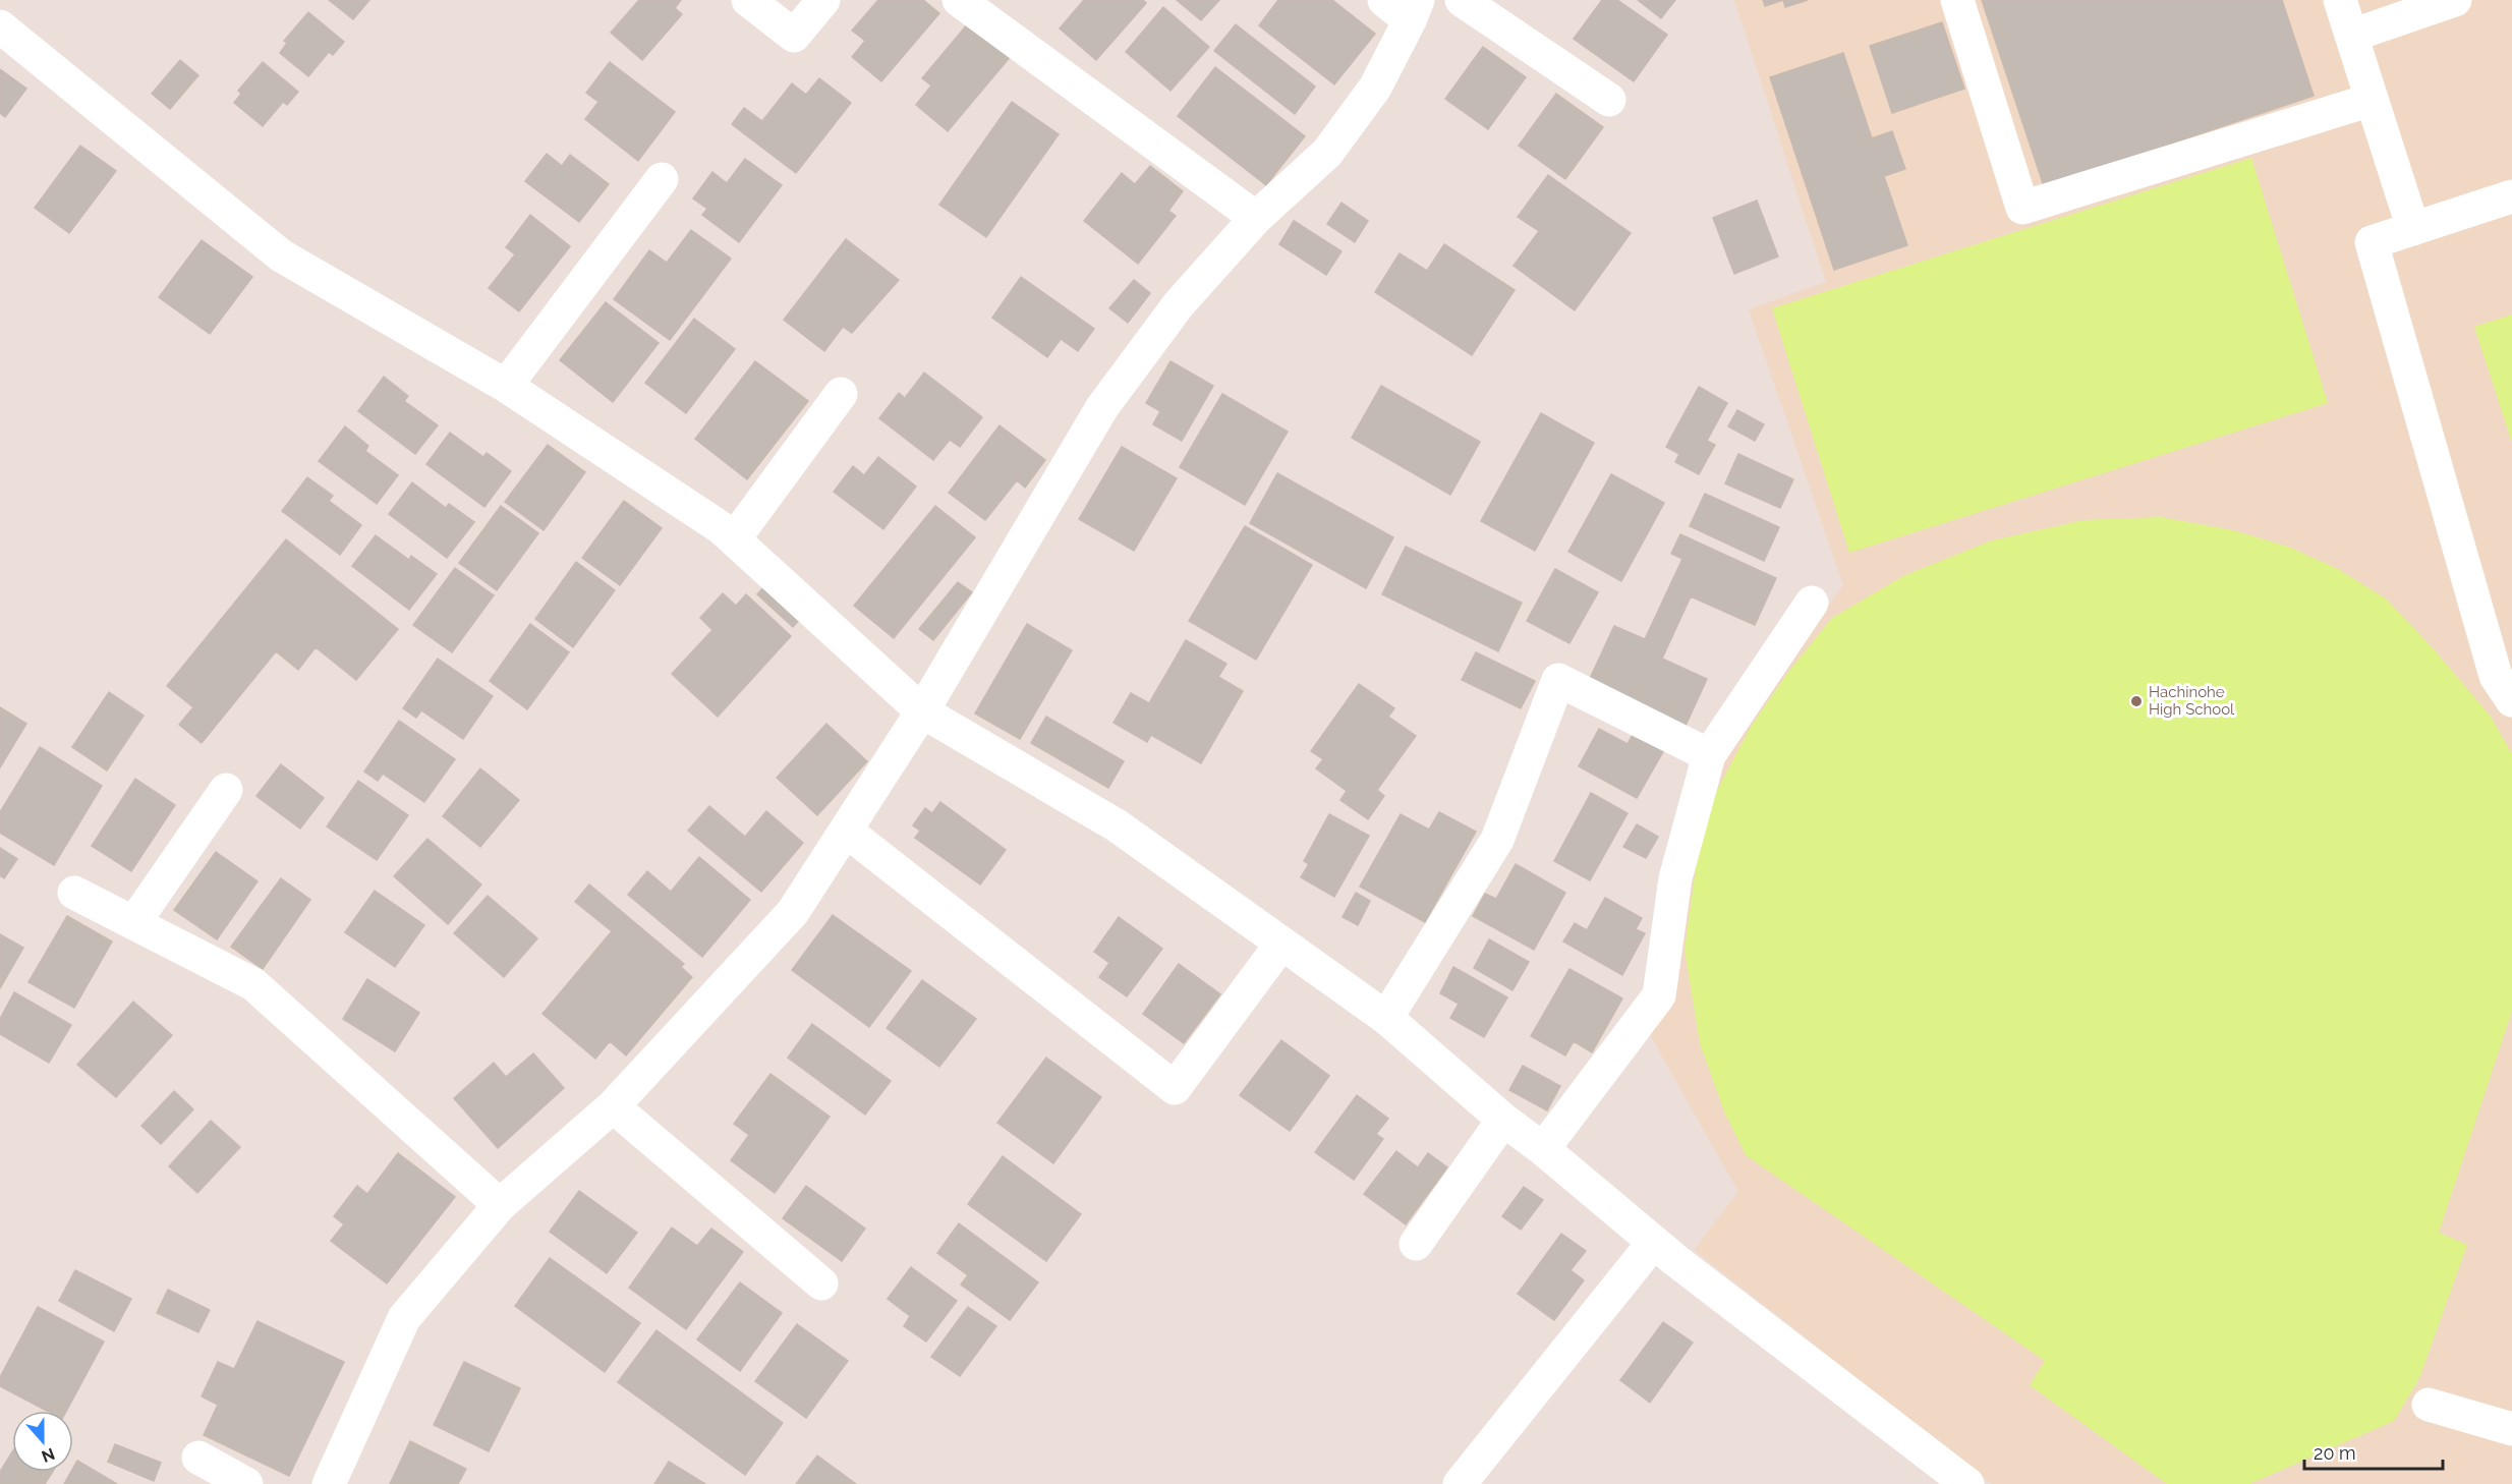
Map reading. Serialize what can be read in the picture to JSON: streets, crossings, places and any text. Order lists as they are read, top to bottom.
{
  "places": ["Hachinohe High School"],
  "scale_bar": "20 m",
  "north": "bottom"
}
